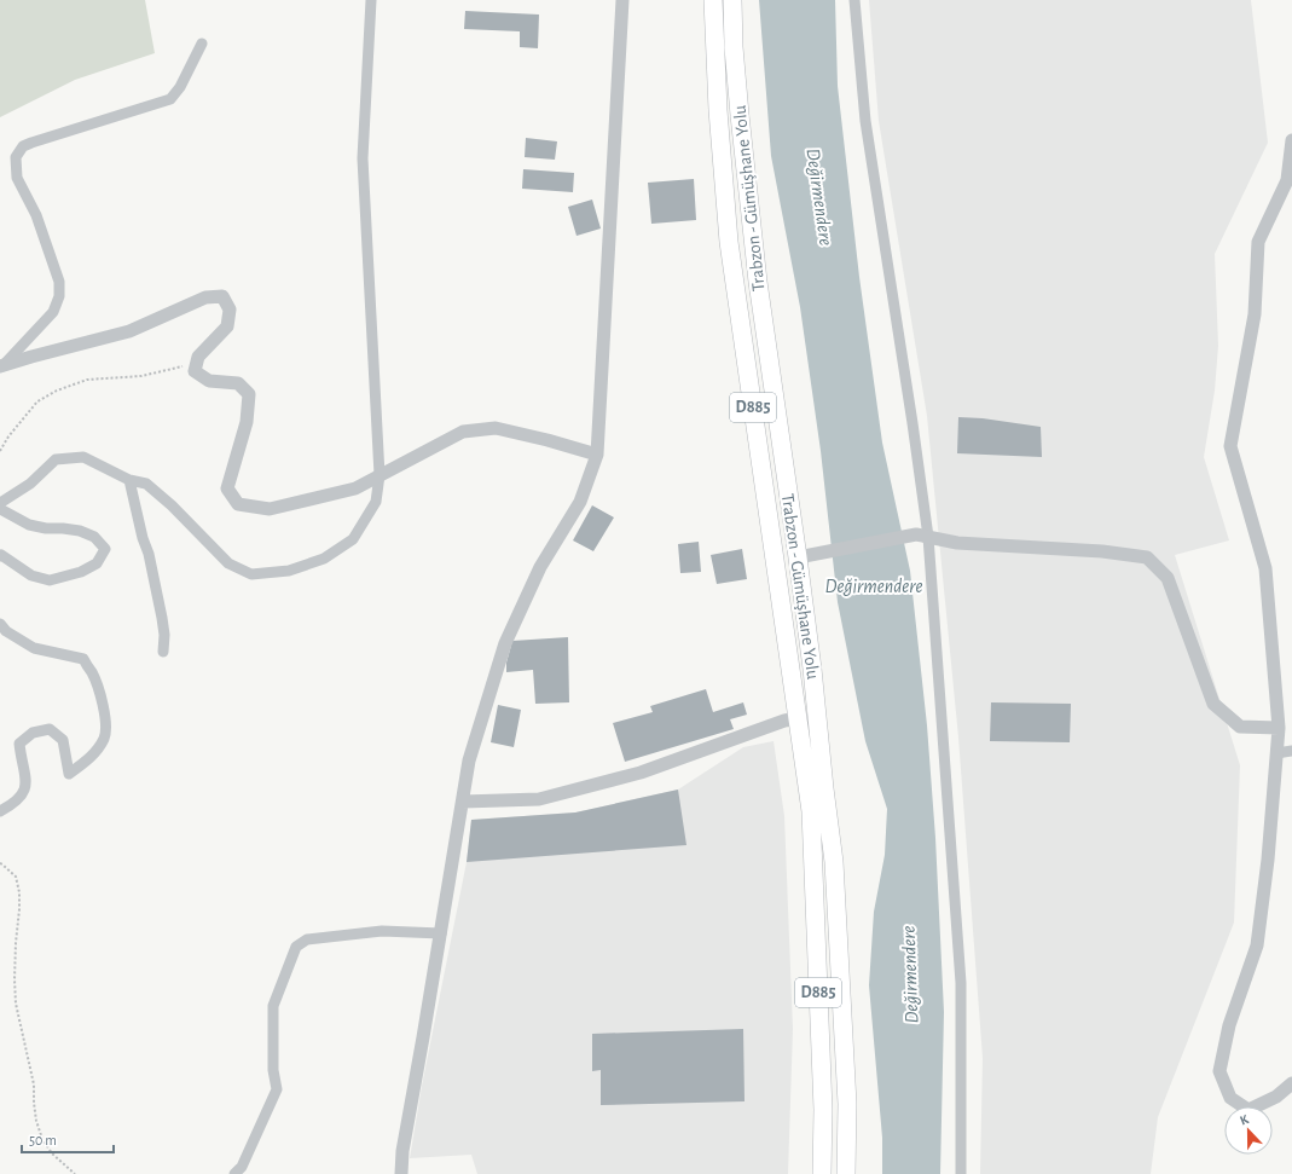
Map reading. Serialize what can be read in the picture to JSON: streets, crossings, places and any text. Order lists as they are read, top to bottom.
{
  "streets": {
    "highway": ["Trabzon - Gümüşhane Yolu", "D885"]
  },
  "water": ["Değirmendere"],
  "scale_bar": "50 m",
  "north": "top"
}
